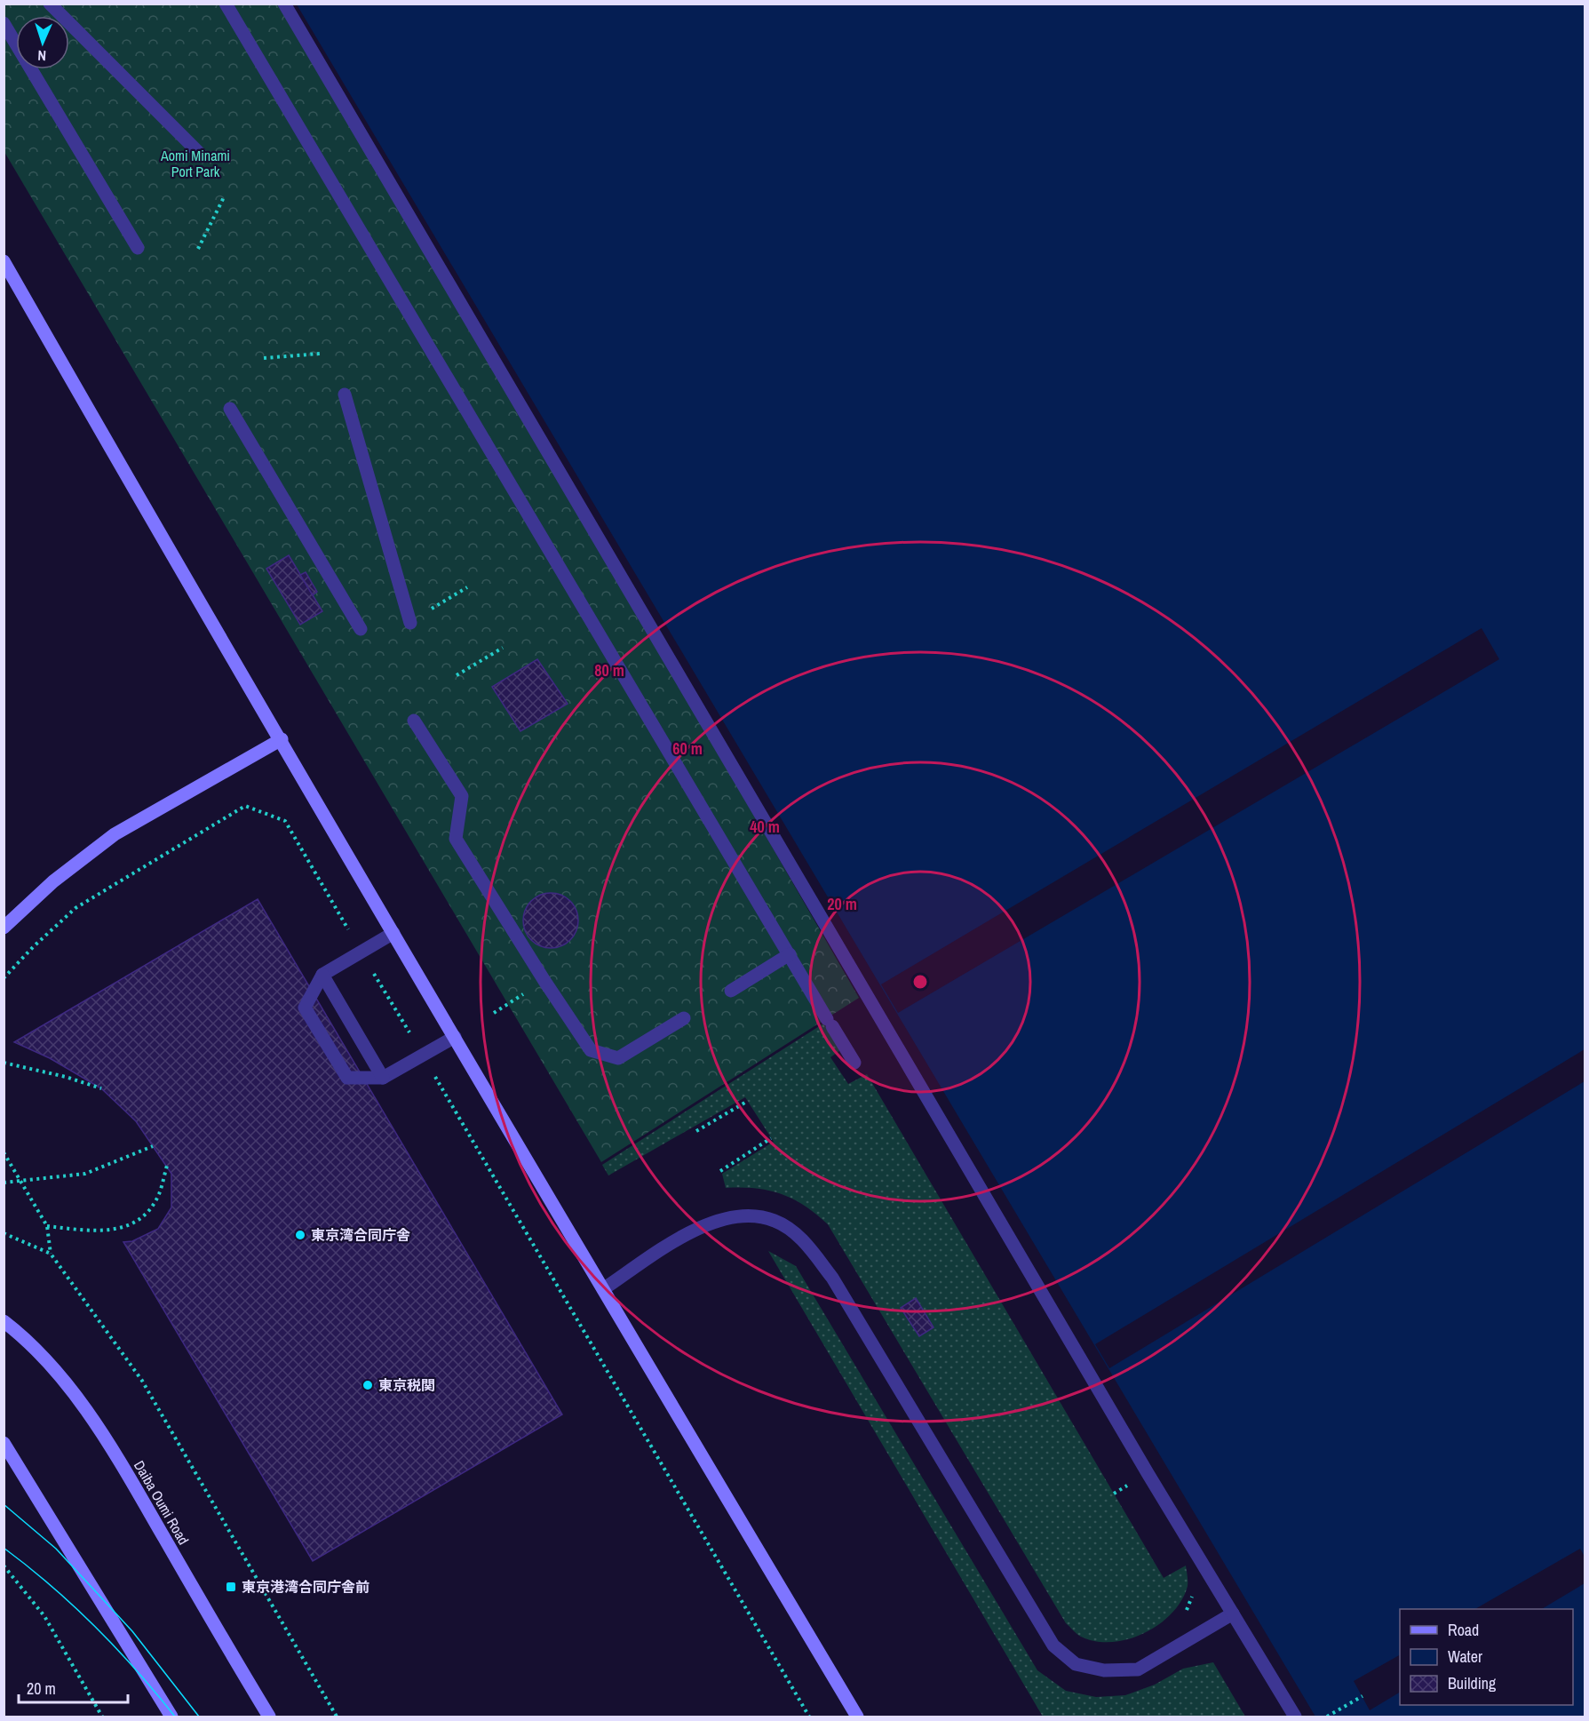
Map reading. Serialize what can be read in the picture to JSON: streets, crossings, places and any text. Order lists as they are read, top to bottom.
{
  "streets": {
    "street": ["Daiba Oumi Road"]
  },
  "parks": ["Aomi Minami Port Park"],
  "places": {
    "other": ["東京湾合同庁舎", "東京税関"],
    "transit": ["東京港湾合同庁舎前"]
  },
  "legend": ["Road", "Water", "Building"],
  "scale_bar": "20 m",
  "north": "bottom",
  "rings": [
    "80 m",
    "60 m",
    "40 m",
    "20 m"
  ]
}
